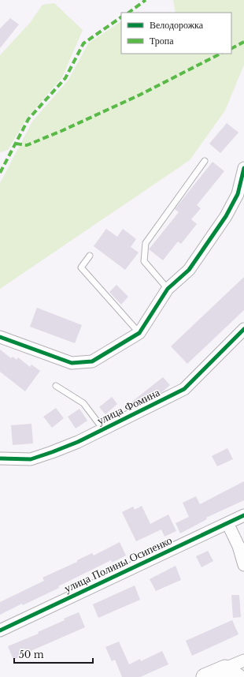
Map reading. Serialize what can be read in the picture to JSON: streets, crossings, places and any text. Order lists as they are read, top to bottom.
{
  "streets": {
    "street": ["улица Фомина", "улица Полины Осипенко"]
  },
  "legend": ["Велодорожка", "Тропа"],
  "scale_bar": "50 m"
}
